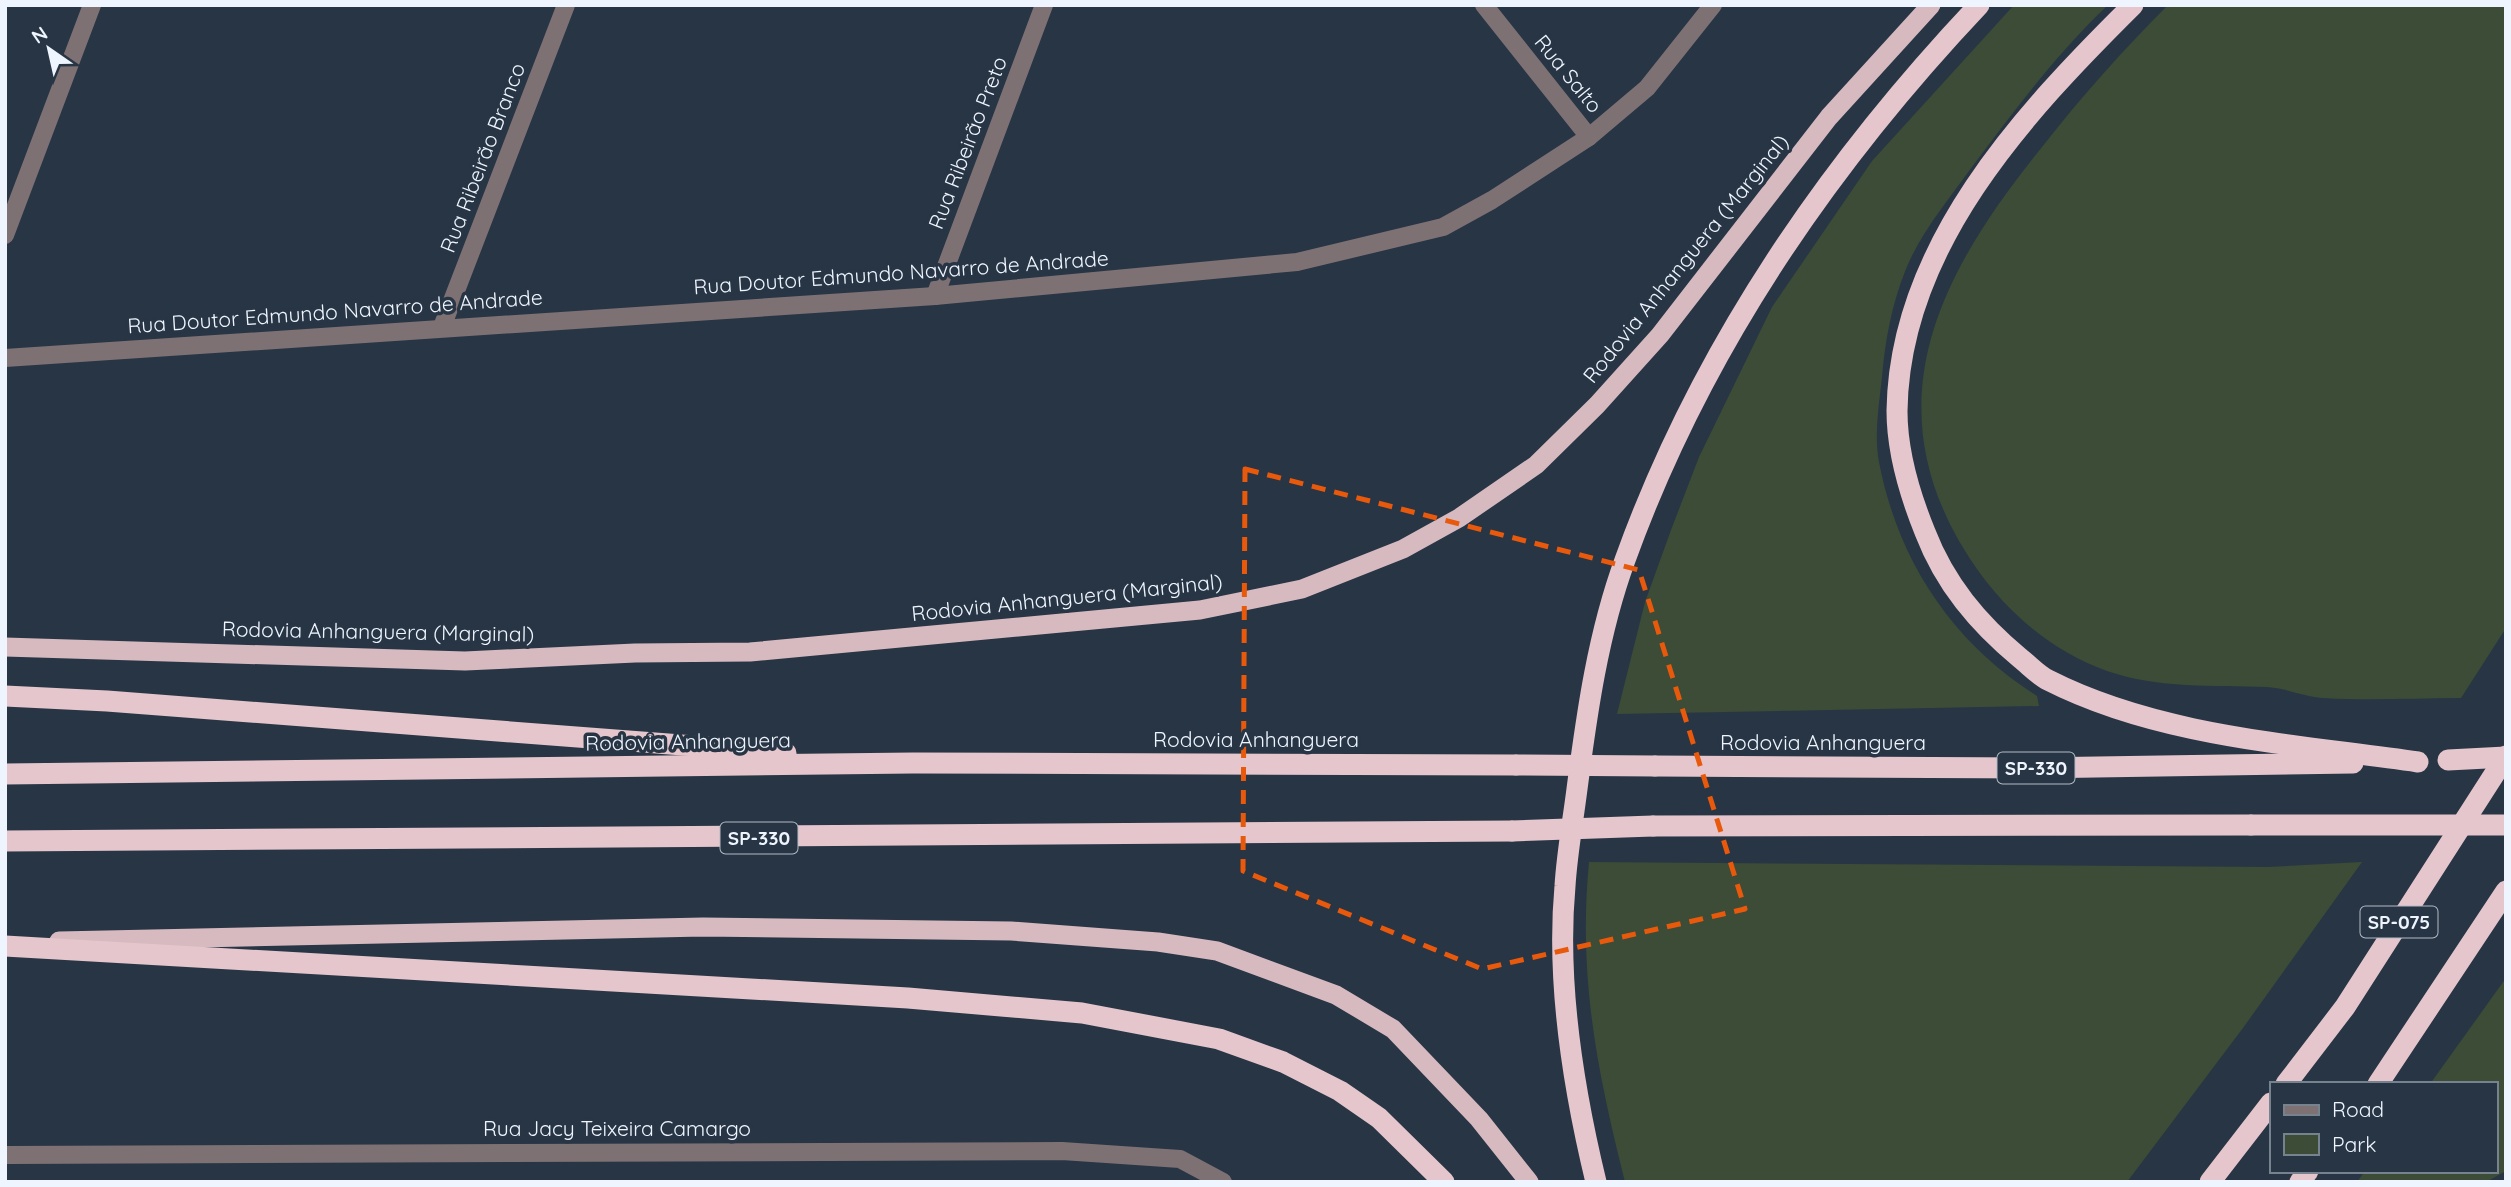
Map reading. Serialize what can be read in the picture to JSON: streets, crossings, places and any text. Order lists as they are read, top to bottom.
{
  "streets": {
    "highway": [
      "Rodovia Anhanguera (Marginal)",
      "Rodovia Anhanguera",
      "SP-330",
      "SP-075"
    ],
    "street": [
      "Rua Salto",
      "Rua Ribeirão Preto",
      "Rua Ribeirão Branco",
      "Rua Doutor Edmundo Navarro de Andrade",
      "Rua Jacy Teixeira Camargo"
    ]
  },
  "crossings": [
    ["Rua Salto", "Rua Doutor Edmundo Navarro de Andrade"],
    ["Rua Ribeirão Preto", "Rua Doutor Edmundo Navarro de Andrade"],
    ["Rua Ribeirão Branco", "Rua Doutor Edmundo Navarro de Andrade"],
    ["Rodovia Anhanguera", "SP-075"]
  ],
  "legend": ["Road", "Park"],
  "north": "top left"
}
